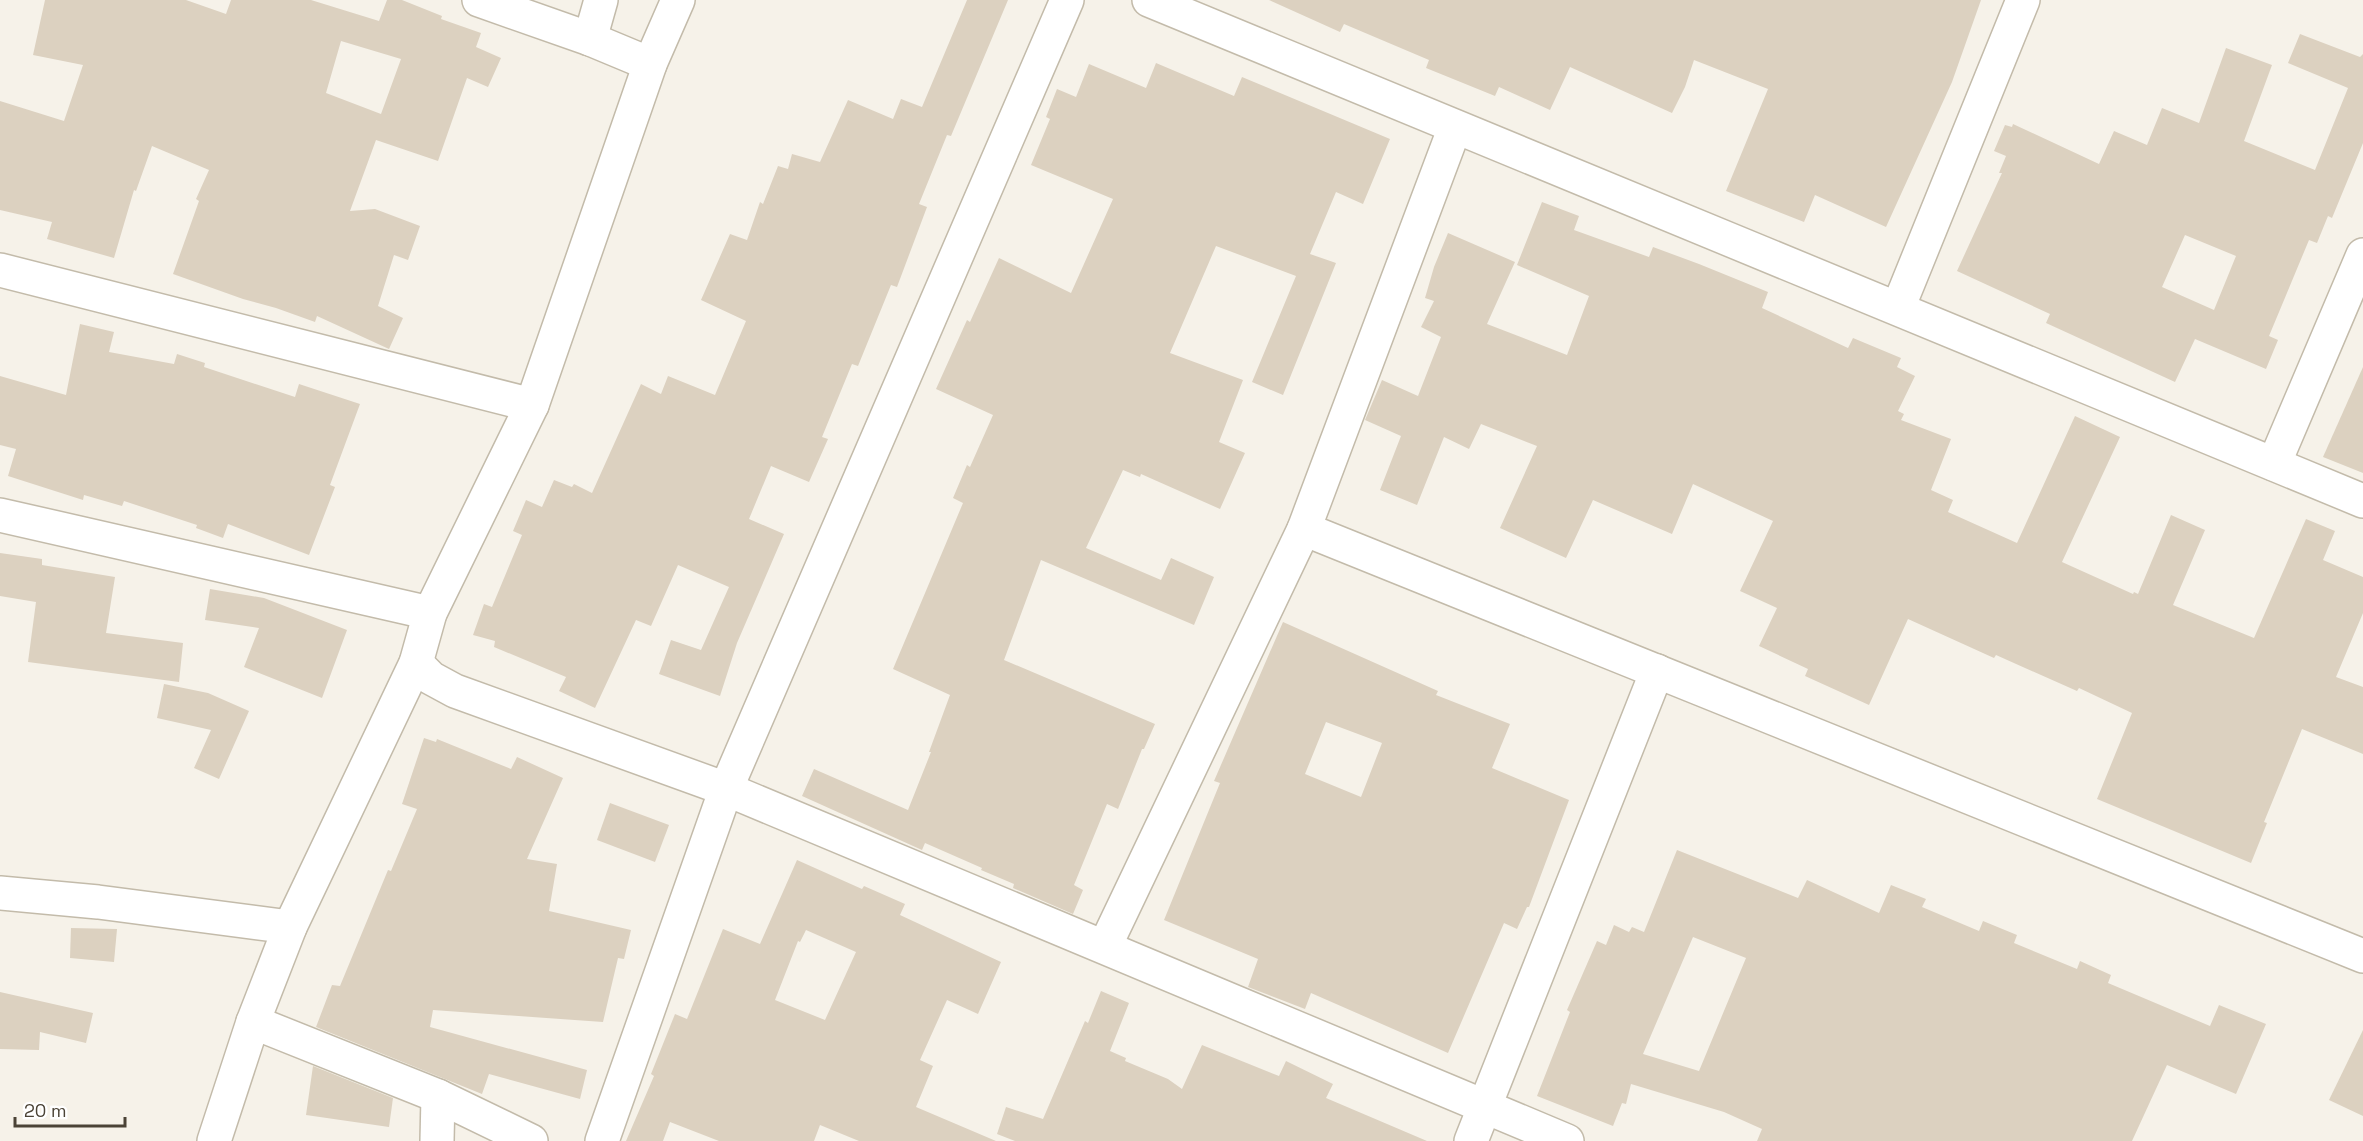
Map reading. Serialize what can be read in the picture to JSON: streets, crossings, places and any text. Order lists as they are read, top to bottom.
{
  "scale_bar": "20 m"
}
